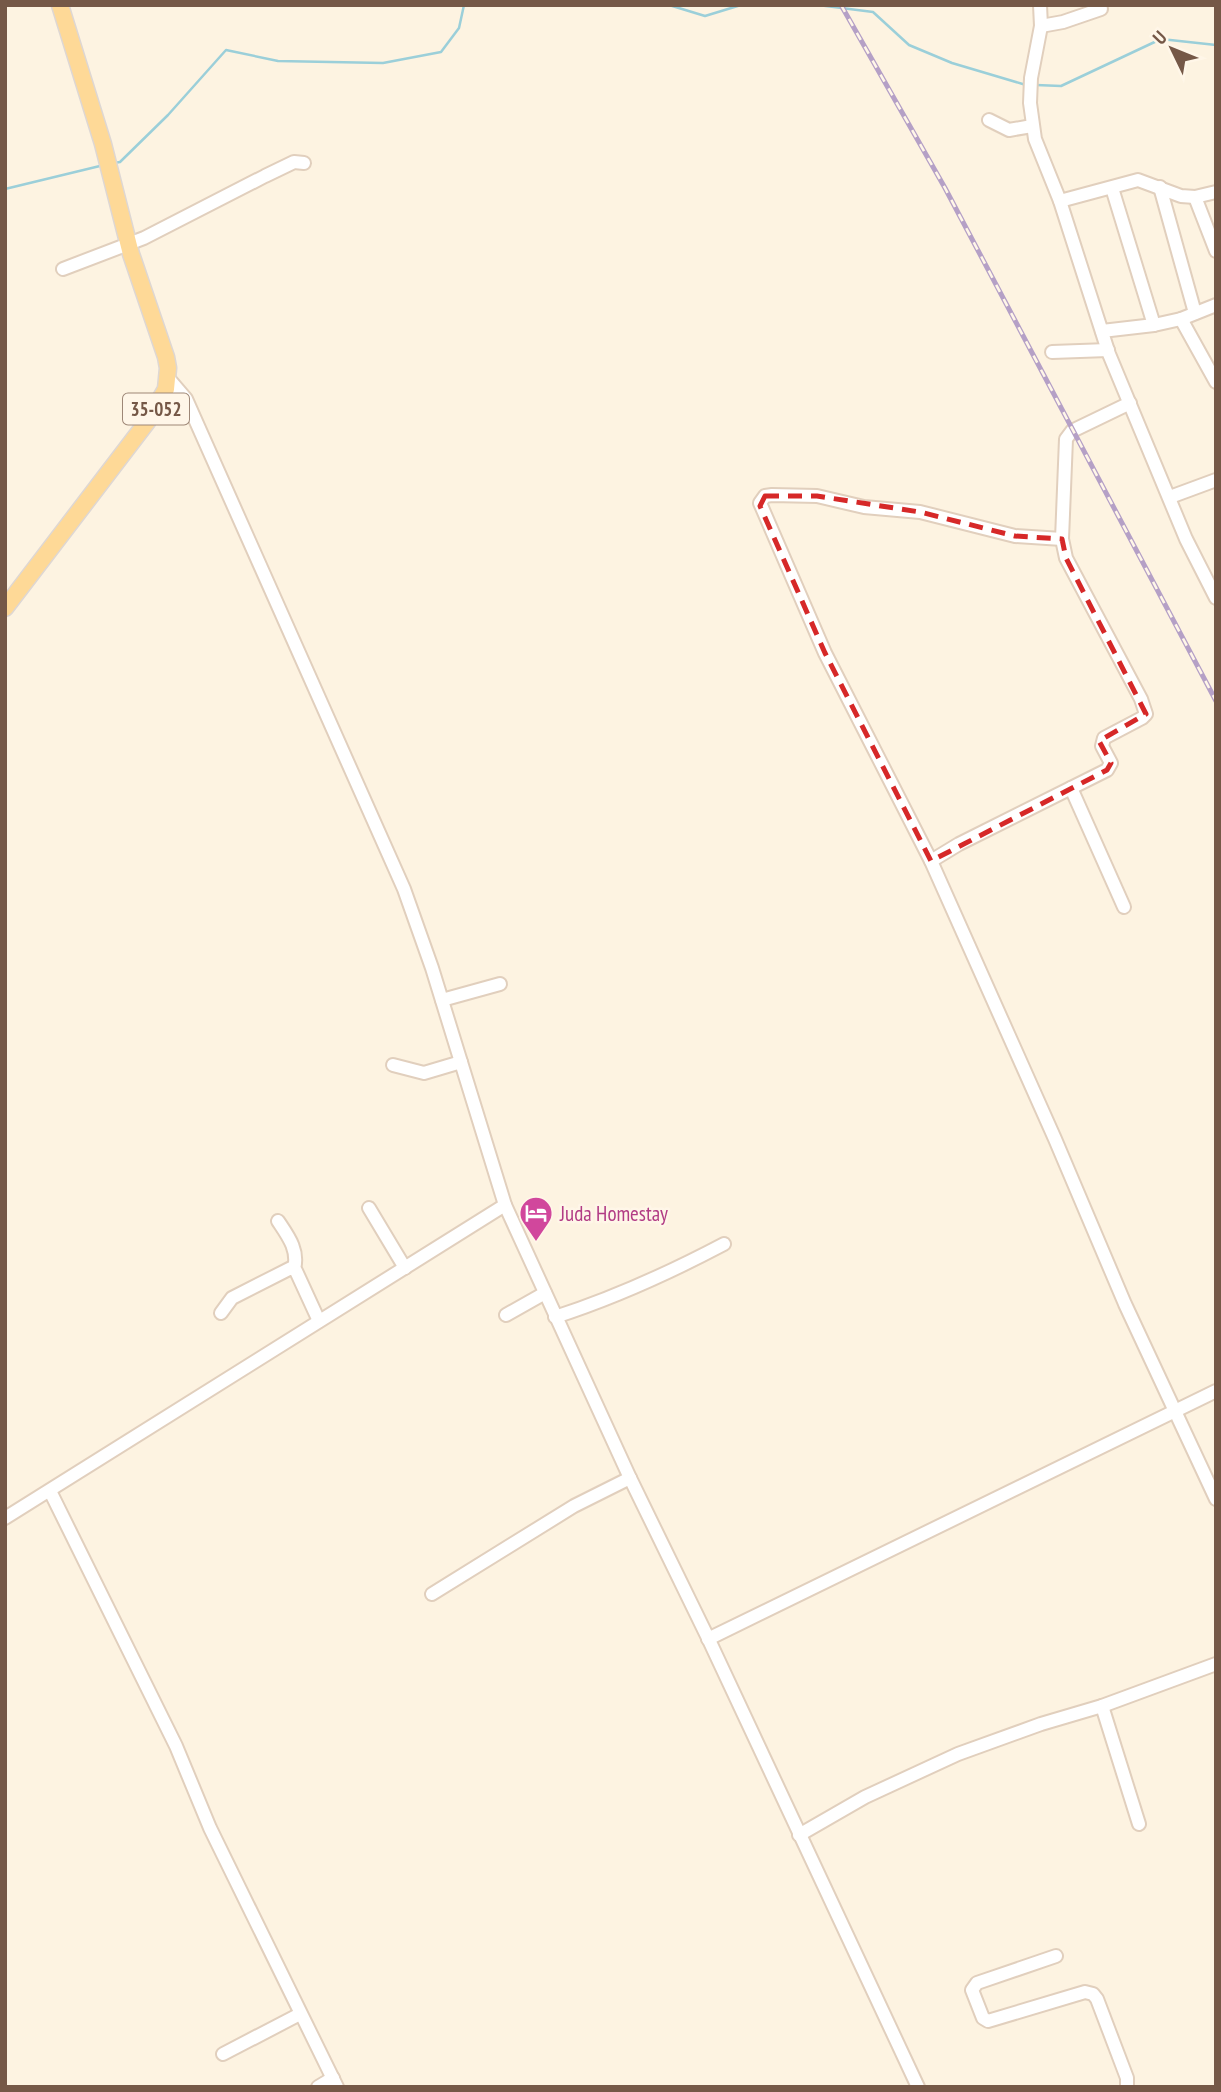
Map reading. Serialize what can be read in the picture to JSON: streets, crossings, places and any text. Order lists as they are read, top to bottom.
{
  "streets": {
    "main road": ["35-052"]
  },
  "places": {
    "hotel": ["Juda Homestay"]
  },
  "north": "top left"
}
